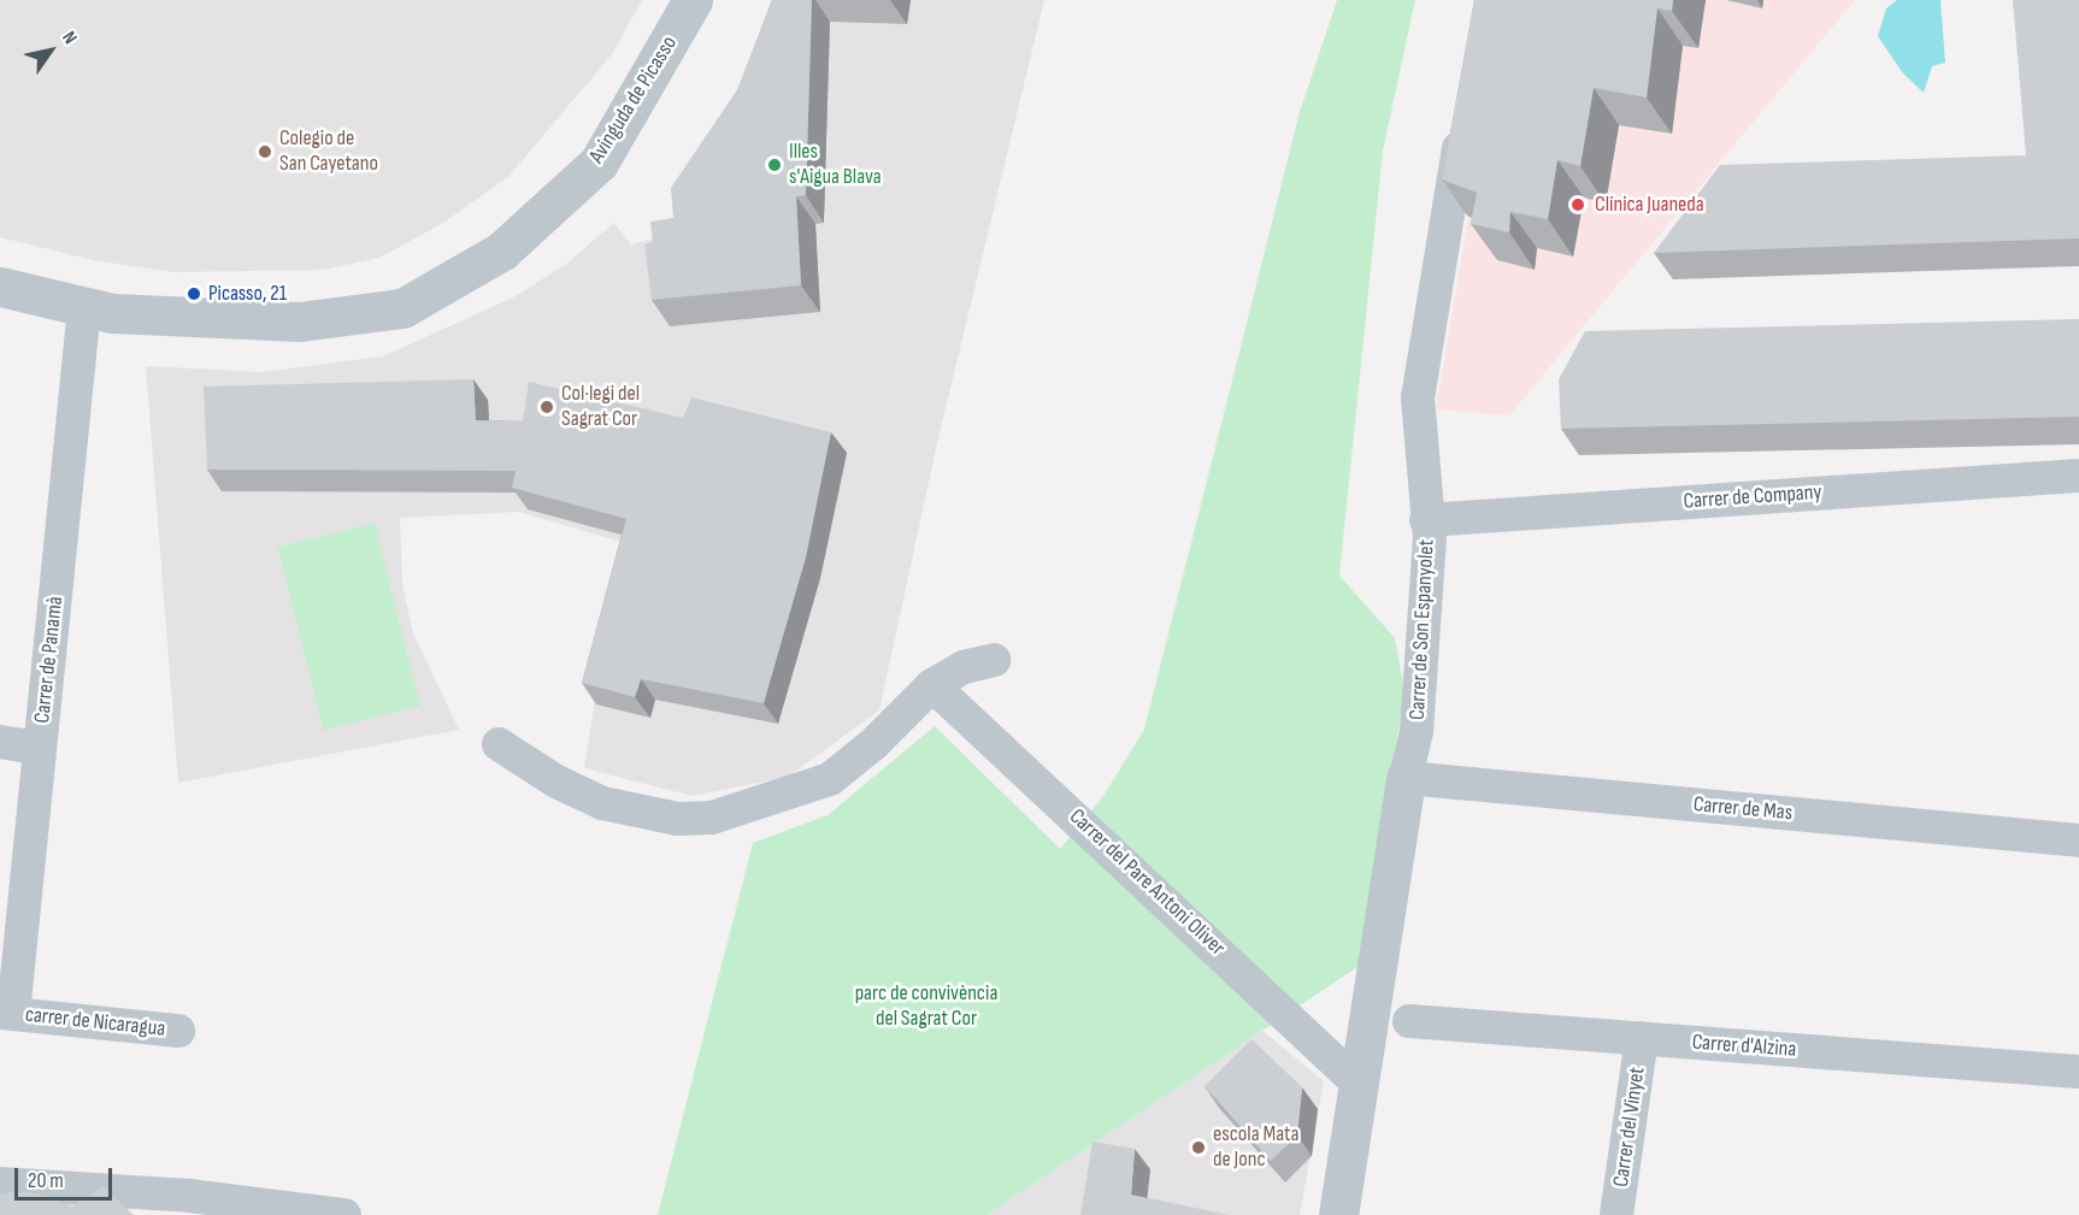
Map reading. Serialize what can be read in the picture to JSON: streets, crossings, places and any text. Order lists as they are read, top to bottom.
{
  "streets": {
    "street": [
      "Avinguda de Picasso",
      "Carrer de Company",
      "Carrer de Son Espanyolet",
      "Carrer de Panamà",
      "Carrer de Mas",
      "Carrer del Pare Antoni Oliver",
      "carrer de Nicaragua",
      "Carrer d'Alzina",
      "Carrer del Vinyet"
    ]
  },
  "crossings": [
    ["Avinguda de Picasso", "Carrer de Panamà"],
    ["Carrer de Company", "Carrer de Son Espanyolet"],
    ["Carrer de Son Espanyolet", "Carrer de Mas"],
    ["Carrer de Son Espanyolet", "Carrer del Pare Antoni Oliver"],
    ["Carrer de Panamà", "carrer de Nicaragua"],
    ["Carrer d'Alzina", "Carrer del Vinyet"]
  ],
  "parks": ["parc de convivència del Sagrat Cor"],
  "places": [
    "Colegio de San Cayetano",
    "Illes s'Aigua Blava",
    "Clínica Juaneda",
    "Picasso, 21",
    "Col·legi del Sagrat Cor",
    "escola Mata de Jonc"
  ],
  "scale_bar": "20 m",
  "north": "top right"
}
